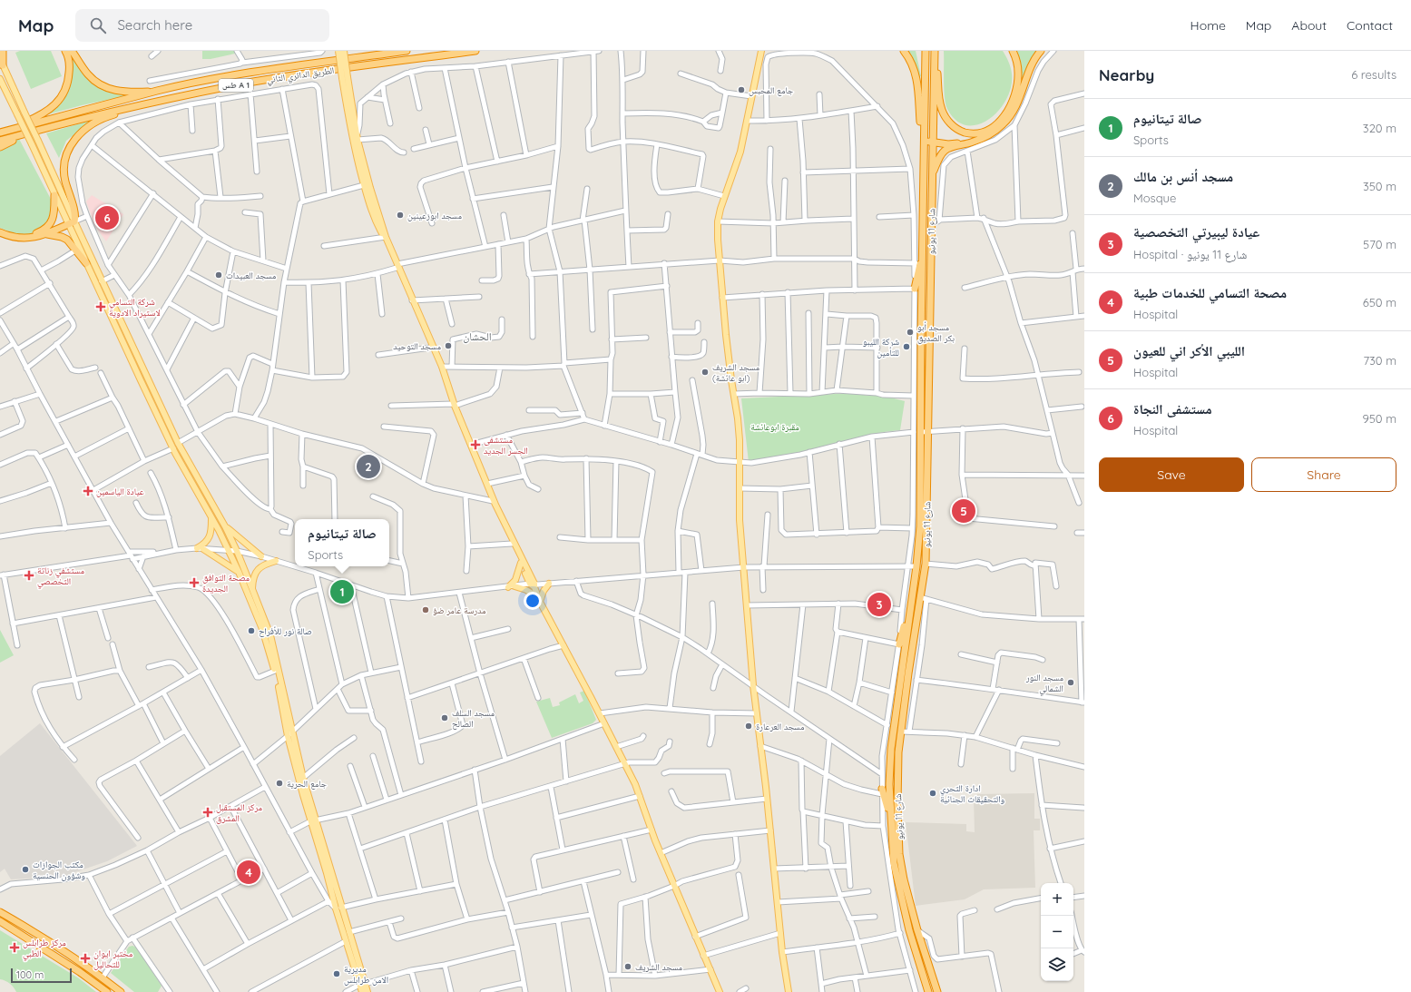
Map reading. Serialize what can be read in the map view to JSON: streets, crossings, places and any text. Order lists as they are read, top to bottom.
{
  "streets": {
    "highway": ["الطريق الدائري الثاني", "طس A 1", "شارع 11 يونيو"]
  },
  "districts": ["الحشان"],
  "parks": ["مقبرة ابوعائشة"],
  "places": {
    "other": [
      "جامع المحبس",
      "مسجد ابوزعينين",
      "مسجد العبيدات",
      "مسجد أبو بكر الصديق",
      "مسجد التوحيد",
      "شركة الليبو للتأمين",
      "مسجد الشريف (ابو عائشة)",
      "مدرسة عامر ضؤ",
      "صالة نور للأفراح",
      "مسجد النور الشمالي",
      "مسجد السلف الصالح",
      "مسجد العرعارة",
      "جامع الحرية",
      "ادارة التحري والتحقيقات الجنائية",
      "مكتب الجوازات وشؤون الحنسية",
      "مسجد الشريف",
      "مديرية الامن طرابلس"
    ],
    "health": [
      "شركة التسامي لاستيراد الادوية",
      "مستشفى الجسر الجديد",
      "عيادة الياسمين",
      "مستشفي زناتة التخصصي",
      "مصحة التوافق الجديدة",
      "مركز المستقبل المشرق",
      "مركز طرابلس الطبي",
      "مختبر ايوان للتحاليل"
    ]
  },
  "scale_bar": "100 m",
  "page": {
    "header": "Map",
    "search": "Search here",
    "nav": [
      "Home",
      "Map",
      "About",
      "Contact"
    ],
    "heading": ["Nearby", "6 results"],
    "list": [
      {
        "mark": "1",
        "name": "صالة تيتانيوم",
        "note": "Sports",
        "value": "320 m"
      },
      {
        "mark": "2",
        "name": "مسجد أنس بن مالك",
        "note": "Mosque",
        "value": "350 m"
      },
      {
        "mark": "3",
        "name": "عيادة ليبيرتي التخصصية",
        "note": "Hospital · شارع 11 يونيو",
        "value": "570 m"
      },
      {
        "mark": "4",
        "name": "مصحة التسامي للخدمات طبية",
        "note": "Hospital",
        "value": "650 m"
      },
      {
        "mark": "5",
        "name": "الليبي الأكر اني للعيون",
        "note": "Hospital",
        "value": "730 m"
      },
      {
        "mark": "6",
        "name": "مستشفى النجاة",
        "note": "Hospital",
        "value": "950 m"
      }
    ],
    "pins": [
      "6",
      "2",
      "5",
      "1",
      "3",
      "4"
    ],
    "buttons": ["Save", "Share"],
    "popup": ["صالة تيتانيوم", "Sports"],
    "map_buttons": ["+", "−"],
    "scale": "100 m"
  }
}
